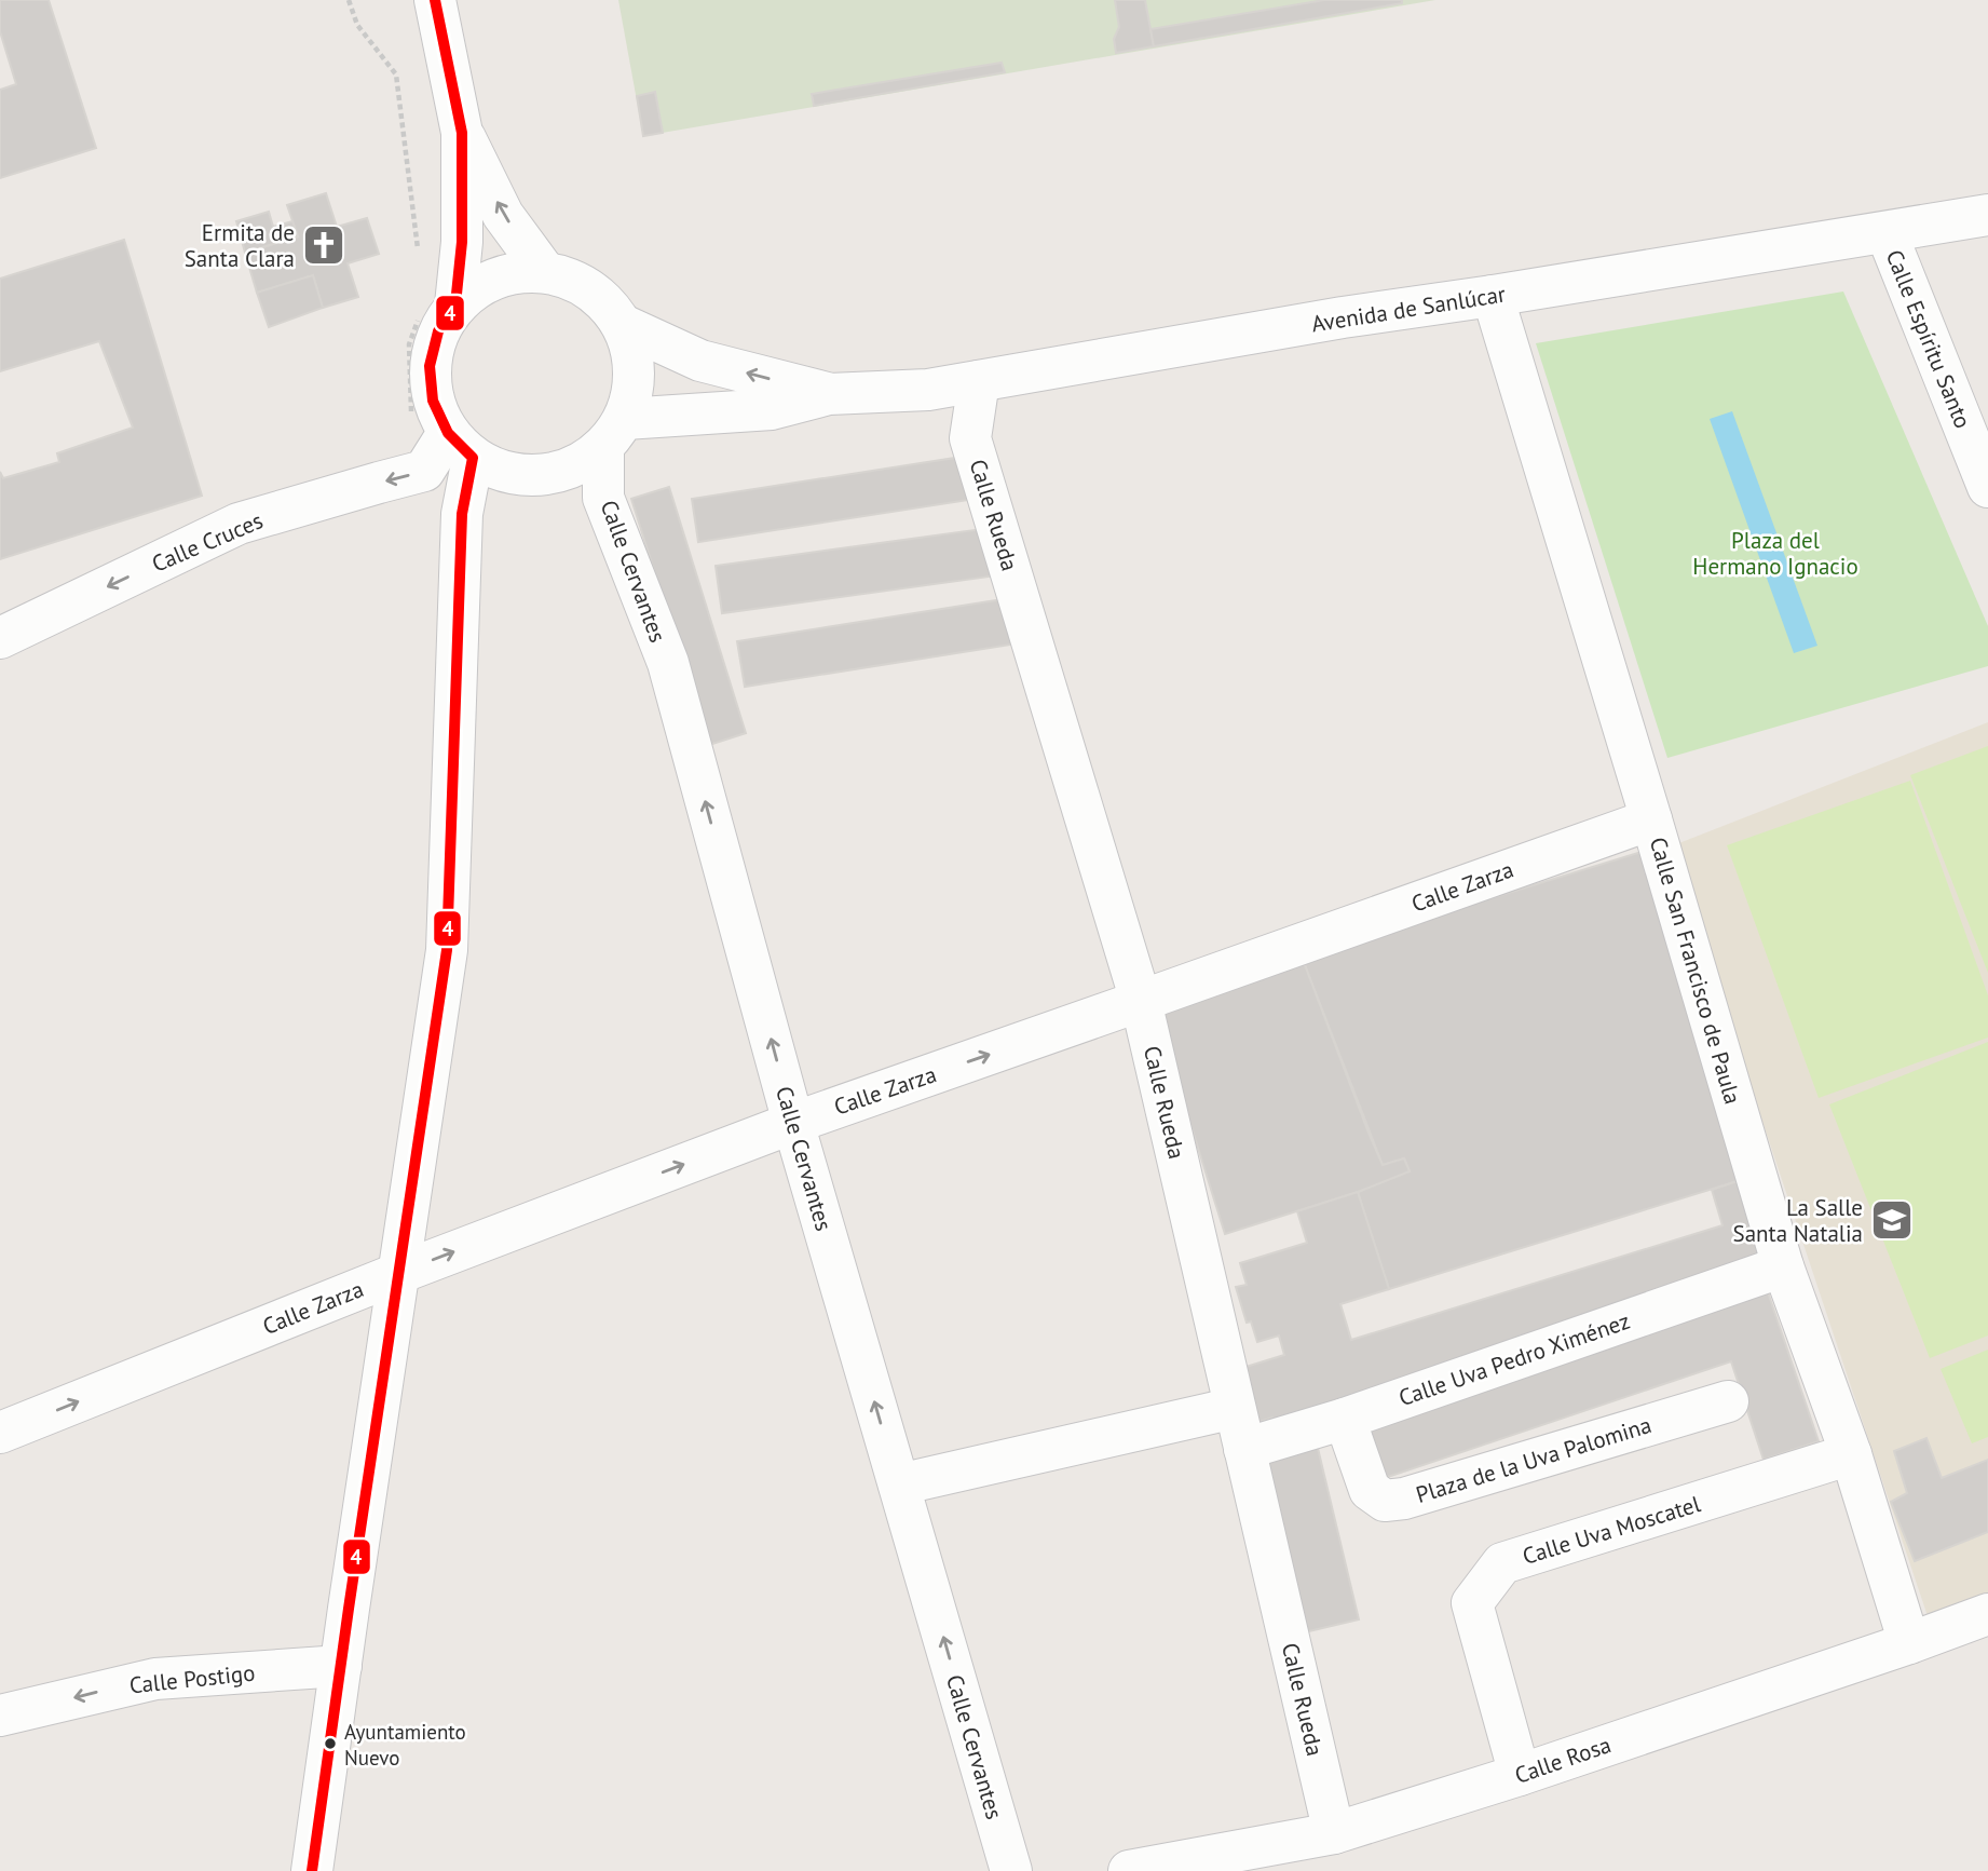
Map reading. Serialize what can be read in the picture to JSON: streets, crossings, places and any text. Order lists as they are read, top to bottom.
{
  "streets": {
    "street": [
      "Avenida de Sanlúcar",
      "Calle Espíritu Santo",
      "Calle Rueda",
      "Calle Cruces",
      "Calle Cervantes",
      "Calle Zarza",
      "Calle San Francisco de Paula",
      "Calle Uva Pedro Ximénez",
      "Plaza de la Uva Palomina",
      "Calle Uva Moscatel",
      "Calle Postigo",
      "Calle Rosa"
    ]
  },
  "crossings": [
    ["Avenida de Sanlúcar", "Calle Espíritu Santo"],
    ["Avenida de Sanlúcar", "Calle Rueda"],
    ["Avenida de Sanlúcar", "Calle San Francisco de Paula"],
    ["Calle Rueda", "Calle Zarza"],
    ["Calle Rueda", "Calle Uva Pedro Ximénez"],
    ["Calle Rueda", "Calle Rosa"],
    ["Calle Cruces", "Calle Cervantes"],
    ["Calle Cervantes", "Calle Zarza"],
    ["Calle Zarza", "Calle San Francisco de Paula"],
    ["Calle San Francisco de Paula", "Calle Uva Pedro Ximénez"],
    ["Calle San Francisco de Paula", "Calle Uva Moscatel"],
    ["Calle San Francisco de Paula", "Calle Rosa"],
    ["Calle Uva Pedro Ximénez", "Plaza de la Uva Palomina"],
    ["Calle Uva Moscatel", "Calle Rosa"]
  ],
  "one_way": ["Calle Cruces", "Calle Zarza", "Calle Postigo"],
  "parks": ["Plaza del Hermano Ignacio"],
  "places": {
    "church": ["Ermita de Santa Clara"],
    "school or university": ["La Salle Santa Natalia"],
    "other": ["Ayuntamiento Nuevo"]
  },
  "lines": ["transit line 4"]
}
